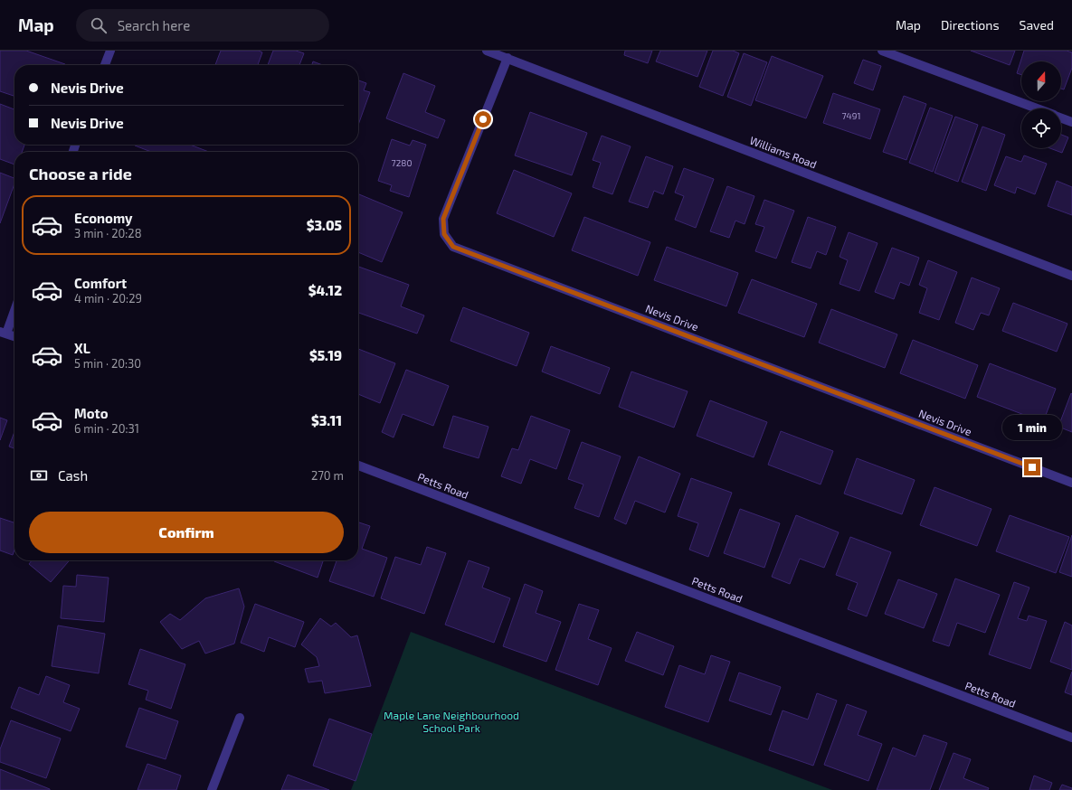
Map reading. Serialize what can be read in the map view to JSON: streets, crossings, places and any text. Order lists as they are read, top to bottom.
{
  "streets": {
    "street": ["Williams Road", "Nevis Drive", "Petts Road"]
  },
  "crossings": [
    ["Williams Road", "Nevis Drive"]
  ],
  "parks": ["Maple Lane Neighbourhood School Park"],
  "house_numbers": ["7491", "7280"],
  "north": "top",
  "page": {
    "header": "Map",
    "search": "Search here",
    "nav": ["Map", "Directions", "Saved"],
    "banner": ["Nevis Drive", "Nevis Drive"],
    "heading": "Choose a ride",
    "list": [
      {
        "name": "Economy",
        "note": "3 min · 20:28",
        "value": "$3.05"
      },
      {
        "name": "Comfort",
        "note": "4 min · 20:29",
        "value": "$4.12"
      },
      {
        "name": "XL",
        "note": "5 min · 20:30",
        "value": "$5.19"
      },
      {
        "name": "Moto",
        "note": "6 min · 20:31",
        "value": "$3.11"
      }
    ],
    "bubble": "1 min",
    "pay": ["Cash", "270 m"],
    "buttons": "Confirm"
  }
}
